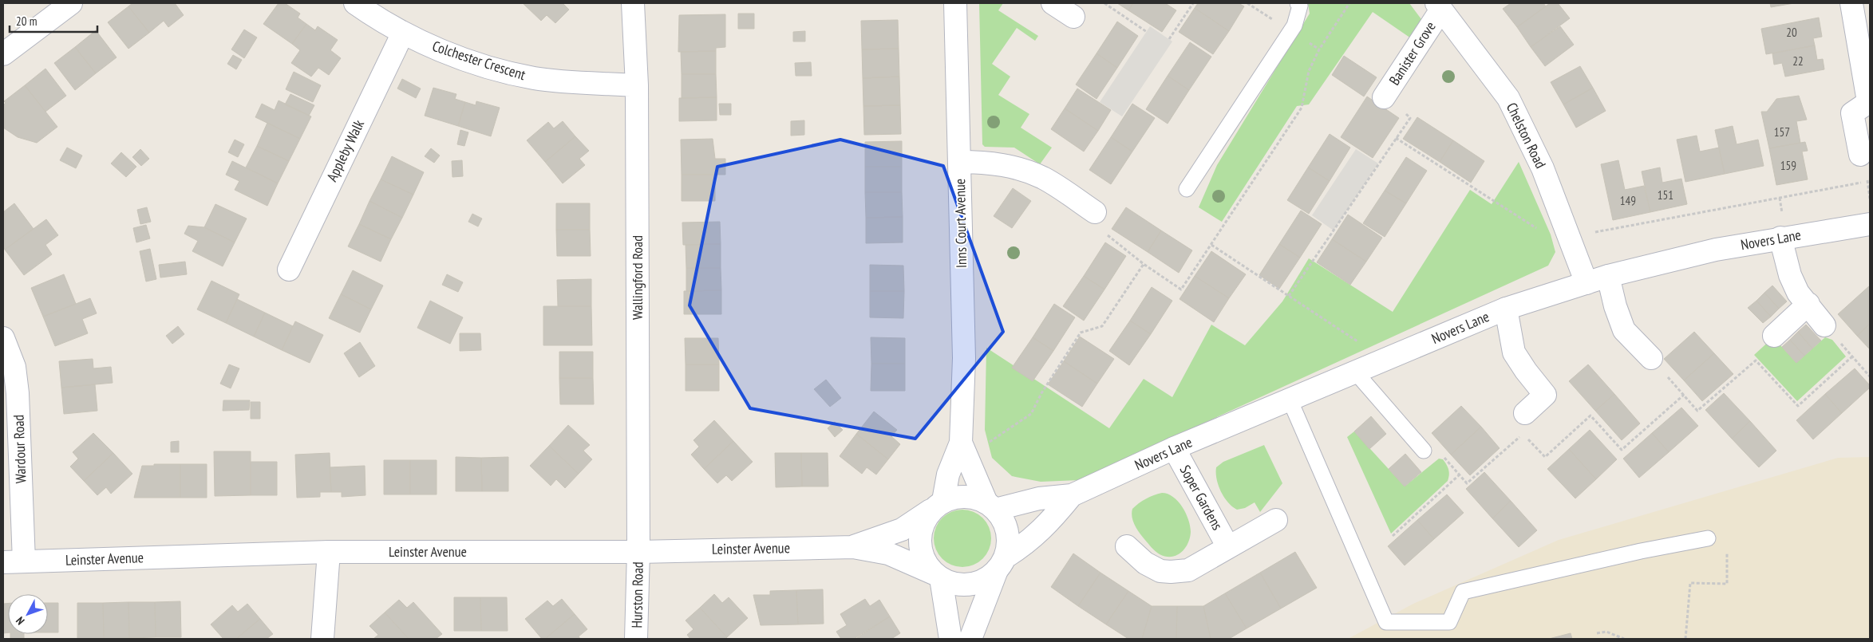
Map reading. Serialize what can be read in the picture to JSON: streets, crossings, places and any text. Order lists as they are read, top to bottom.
{
  "streets": {
    "street": [
      "Banister Grove",
      "Colchester Crescent",
      "Chelston Road",
      "Appleby Walk",
      "Inns Court Avenue",
      "Novers Lane",
      "Wallingford Road",
      "Wardour Road",
      "Soper Gardens",
      "Leinster Avenue",
      "Hurston Road"
    ]
  },
  "crossings": [
    ["Banister Grove", "Chelston Road"],
    ["Colchester Crescent", "Appleby Walk"],
    ["Colchester Crescent", "Wallingford Road"],
    ["Chelston Road", "Novers Lane"],
    ["Inns Court Avenue", "Novers Lane"],
    ["Inns Court Avenue", "Leinster Avenue"],
    ["Novers Lane", "Soper Gardens"],
    ["Novers Lane", "Leinster Avenue"],
    ["Wallingford Road", "Leinster Avenue"],
    ["Wallingford Road", "Hurston Road"],
    ["Wardour Road", "Leinster Avenue"],
    ["Leinster Avenue", "Hurston Road"]
  ],
  "house_numbers": [
    "20",
    "22",
    "157",
    "159",
    "151",
    "149"
  ],
  "scale_bar": "20 m",
  "north": "bottom left"
}
